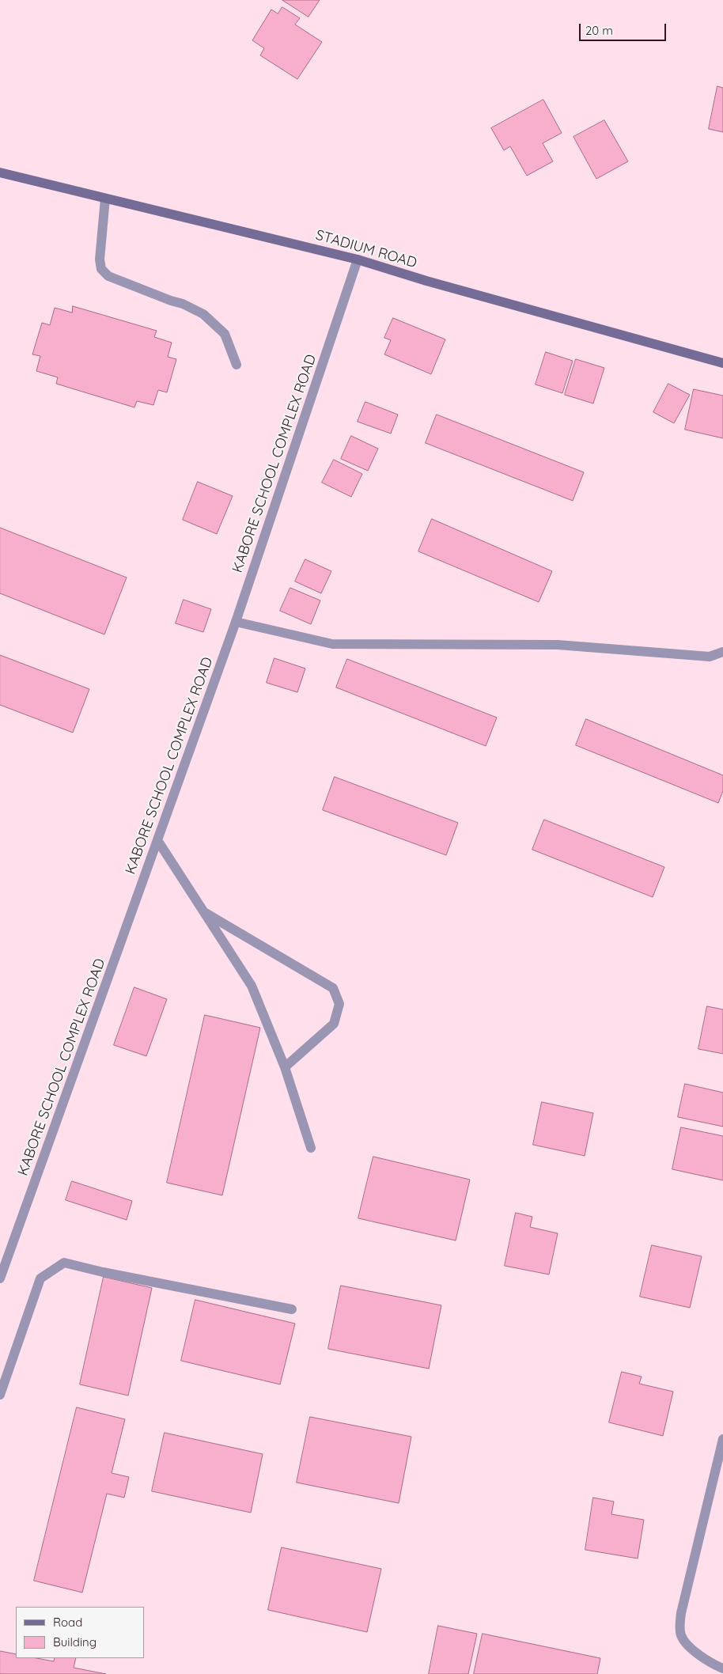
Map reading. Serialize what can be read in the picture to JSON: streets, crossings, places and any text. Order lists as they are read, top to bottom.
{
  "streets": {
    "main road": ["STADIUM ROAD"],
    "street": ["KABORE SCHOOL COMPLEX ROAD"]
  },
  "crossings": [
    ["STADIUM ROAD", "KABORE SCHOOL COMPLEX ROAD"]
  ],
  "legend": ["Road", "Building"],
  "scale_bar": "20 m"
}
